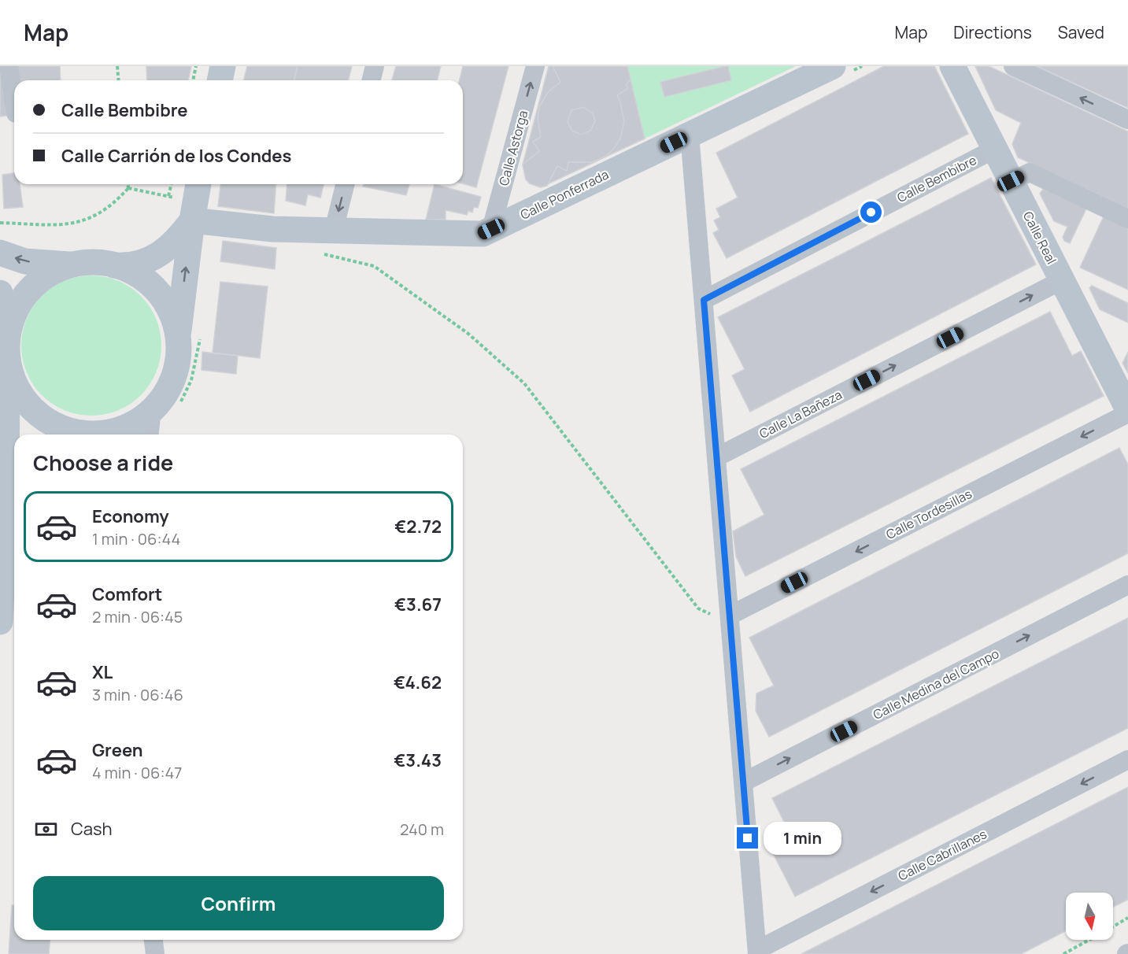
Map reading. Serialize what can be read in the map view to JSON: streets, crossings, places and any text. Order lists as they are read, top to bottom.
{
  "streets": {
    "main road": ["Calle Ponferrada", "Calle Real"],
    "street": [
      "Calle Astorga",
      "Calle Bembibre",
      "Calle La Bañeza",
      "Calle Tordesillas",
      "Calle Medina del Campo",
      "Calle Cabrillanes"
    ]
  },
  "crossings": [
    ["Calle Astorga", "Calle Ponferrada"],
    ["Calle Bembibre", "Calle Real"],
    ["Calle Real", "Calle La Bañeza"]
  ],
  "one_way": [
    "Calle Astorga",
    "Calle La Bañeza",
    "Calle Tordesillas",
    "Calle Medina del Campo",
    "Calle Cabrillanes"
  ],
  "north": "bottom",
  "page": {
    "header": "Map",
    "nav": ["Map", "Directions", "Saved"],
    "banner": ["Calle Bembibre", "Calle Carrión de los Condes"],
    "heading": "Choose a ride",
    "list": [
      {
        "name": "Economy",
        "note": "1 min · 06:44",
        "value": "€2.72"
      },
      {
        "name": "Comfort",
        "note": "2 min · 06:45",
        "value": "€3.67"
      },
      {
        "name": "XL",
        "note": "3 min · 06:46",
        "value": "€4.62"
      },
      {
        "name": "Green",
        "note": "4 min · 06:47",
        "value": "€3.43"
      }
    ],
    "pay": ["Cash", "240 m"],
    "bubble": "1 min",
    "buttons": "Confirm"
  }
}
